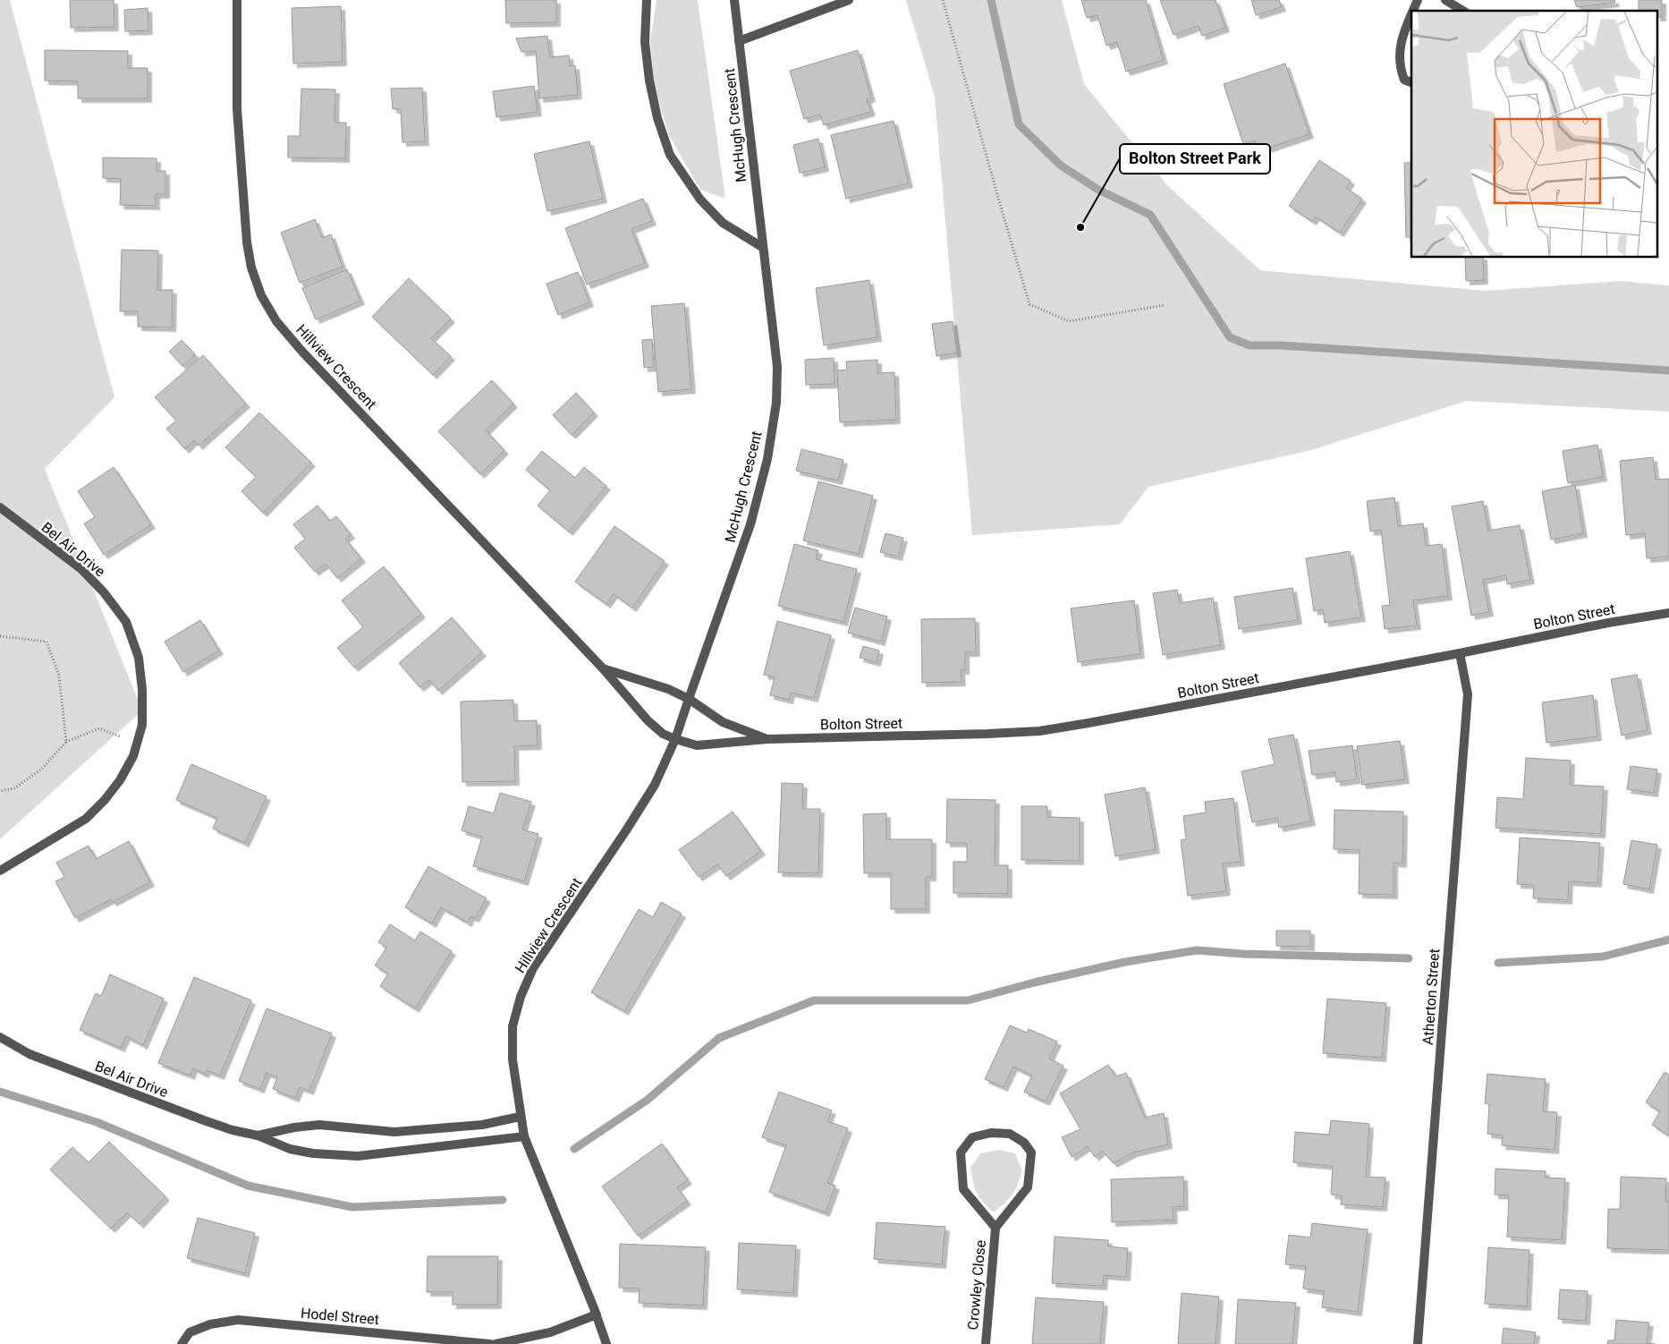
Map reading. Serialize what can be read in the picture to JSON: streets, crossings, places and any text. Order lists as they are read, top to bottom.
{
  "streets": {
    "street": [
      "McHugh Crescent",
      "Hillview Crescent",
      "Bel Air Drive",
      "Bolton Street",
      "Atherton Street",
      "Crowley Close",
      "Hodel Street"
    ]
  },
  "crossings": [
    ["McHugh Crescent", "Hillview Crescent"],
    ["McHugh Crescent", "Bolton Street"],
    ["Hillview Crescent", "Bel Air Drive"],
    ["Hillview Crescent", "Bolton Street"],
    ["Bolton Street", "Atherton Street"]
  ],
  "places": ["Bolton Street Park"]
}
